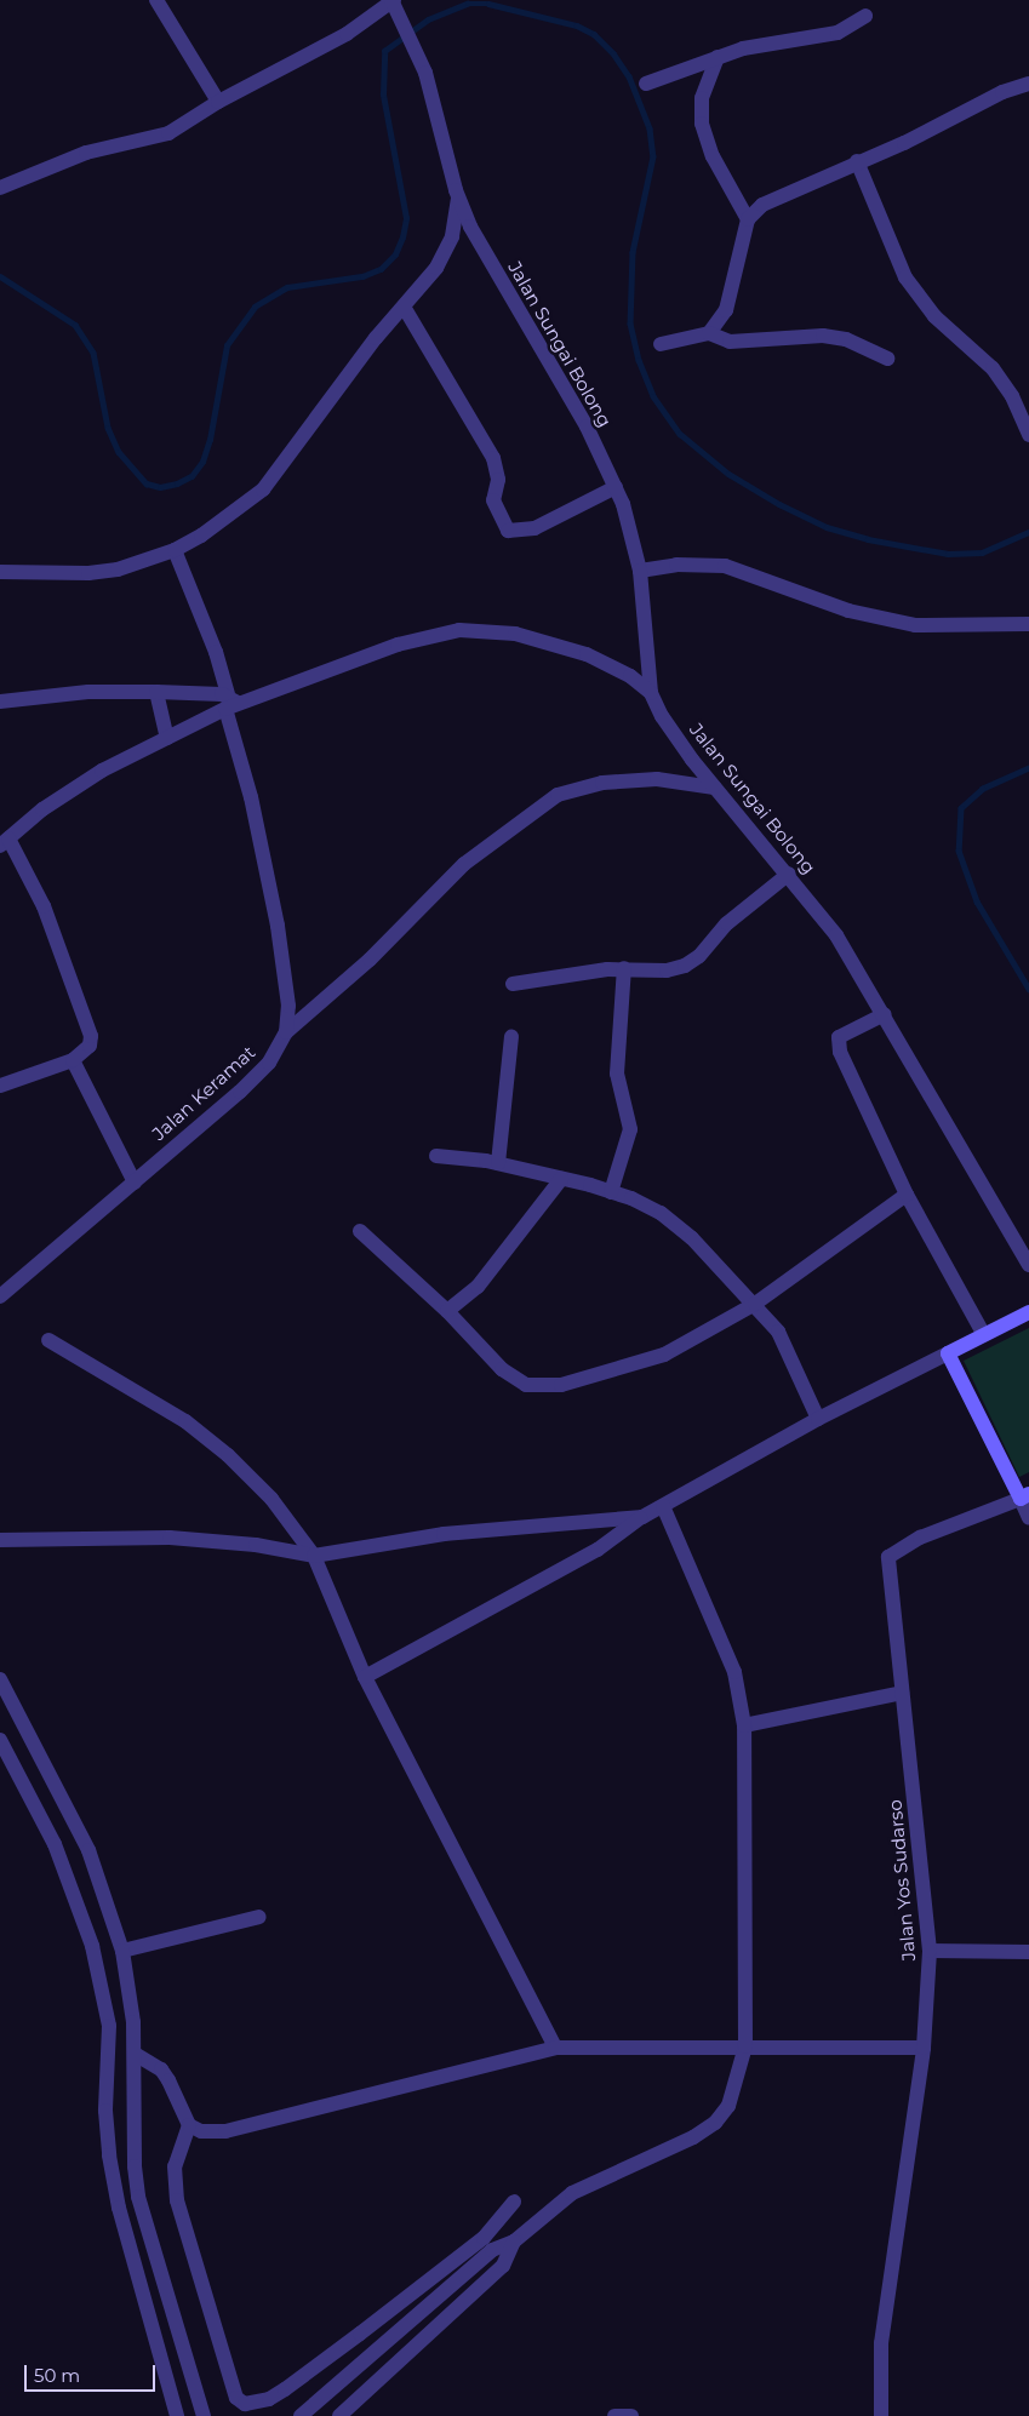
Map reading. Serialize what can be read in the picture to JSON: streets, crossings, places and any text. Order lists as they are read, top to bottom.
{
  "streets": {
    "street": ["Jalan Sungai Bolong", "Jalan Keramat", "Jalan Yos Sudarso"]
  },
  "scale_bar": "50 m"
}
